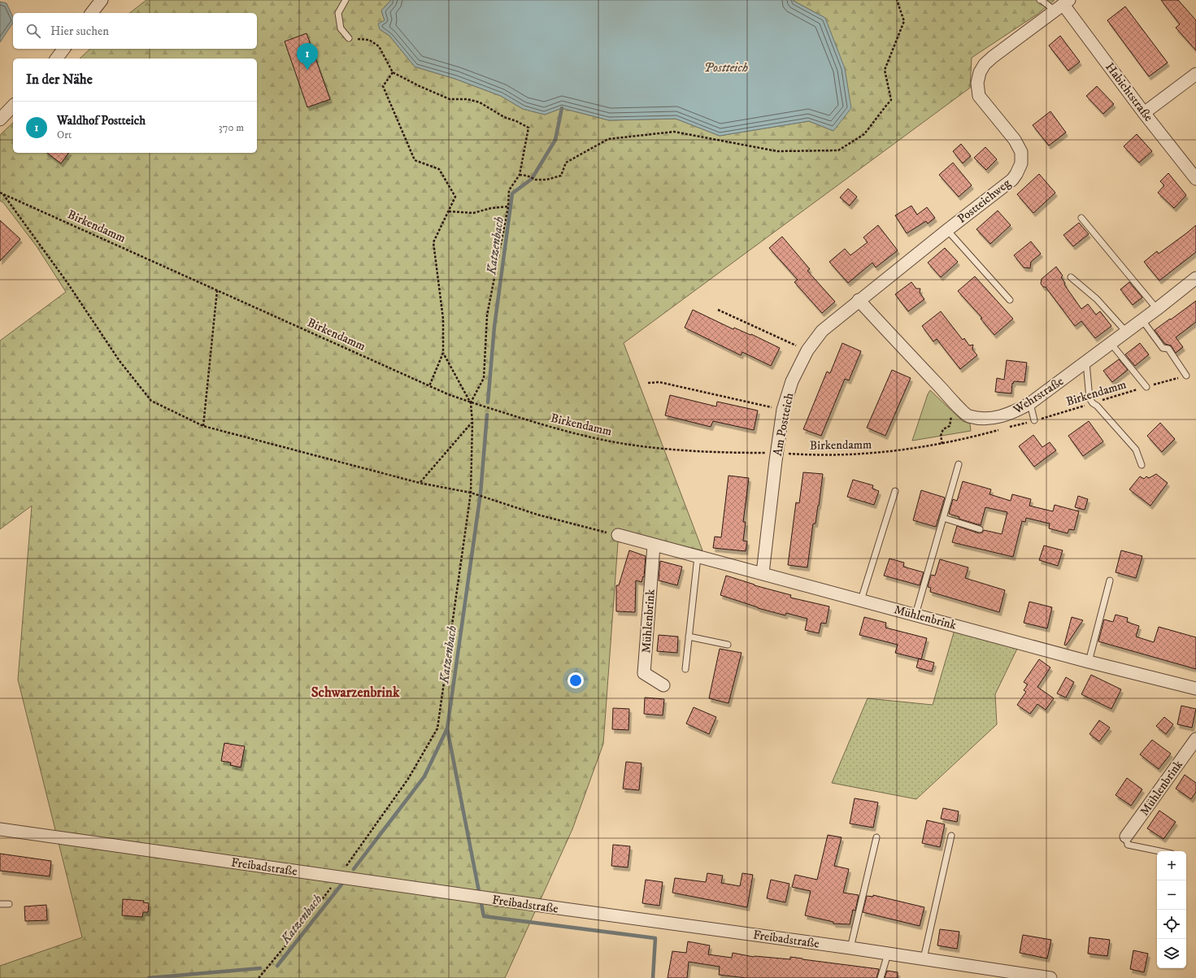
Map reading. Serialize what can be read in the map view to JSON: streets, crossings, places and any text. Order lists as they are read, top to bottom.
{
  "streets": {
    "street": [
      "Habichtstraße",
      "Postteichweg",
      "Wehrstraße",
      "Am Postteich",
      "Mühlenbrink",
      "Freibadstraße"
    ],
    "path": ["Birkendamm"]
  },
  "crossings": [
    ["Habichtstraße", "Postteichweg"],
    ["Postteichweg", "Wehrstraße"],
    ["Postteichweg", "Am Postteich"],
    ["Birkendamm", "Am Postteich"],
    ["Wehrstraße", "Am Postteich"],
    ["Am Postteich", "Mühlenbrink"]
  ],
  "districts": ["Schwarzenbrink"],
  "water": ["Postteich", "Katzenbach"],
  "page": {
    "search": "Hier suchen",
    "pins": "1",
    "heading": "In der Nähe",
    "list": [
      {
        "mark": "1",
        "name": "Waldhof Postteich",
        "note": "Ort",
        "value": "370 m"
      }
    ],
    "map_buttons": ["+", "−"]
  }
}
